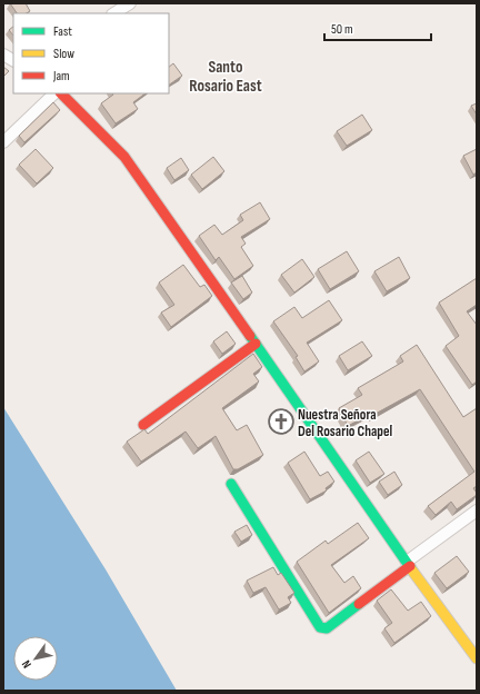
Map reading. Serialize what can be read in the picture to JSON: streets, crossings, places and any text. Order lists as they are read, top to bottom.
{
  "districts": ["Santo Rosario East"],
  "places": {
    "church": ["Nuestra Señora Del Rosario Chapel"]
  },
  "legend": ["Fast", "Slow", "Jam"],
  "scale_bar": "50 m",
  "north": "bottom left"
}
